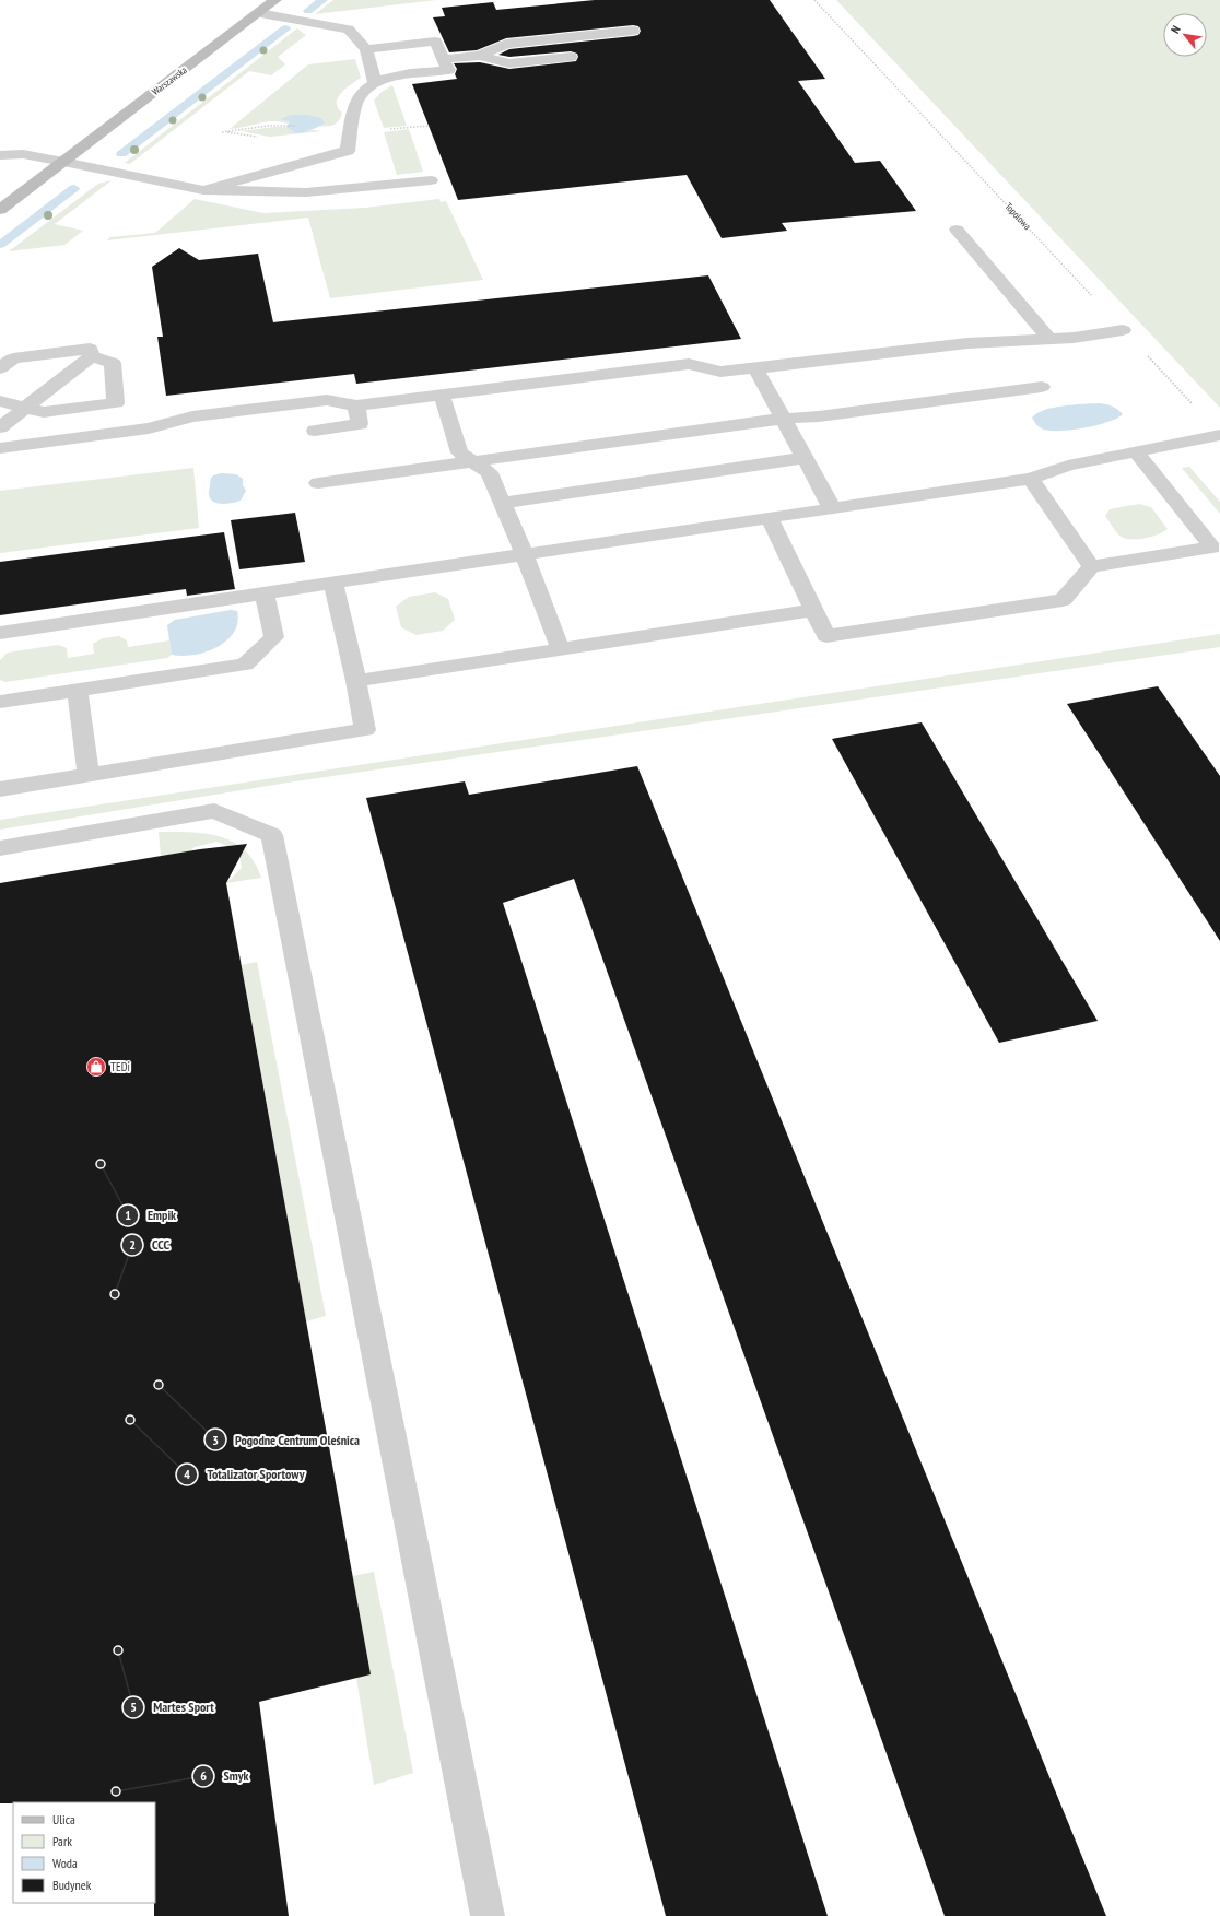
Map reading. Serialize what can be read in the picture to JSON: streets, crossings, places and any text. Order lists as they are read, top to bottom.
{
  "streets": {
    "main road": ["Warszawska"],
    "path": ["Topolowa"]
  },
  "places": {
    "shop": ["TEDi"],
    "other": [
      "Empik",
      "CCC",
      "Pogodne Centrum Oleśnica",
      "Totalizator Sportowy",
      "Martes Sport",
      "Smyk"
    ]
  },
  "legend": [
    "Ulica",
    "Park",
    "Woda",
    "Budynek"
  ],
  "north": "top left"
}
